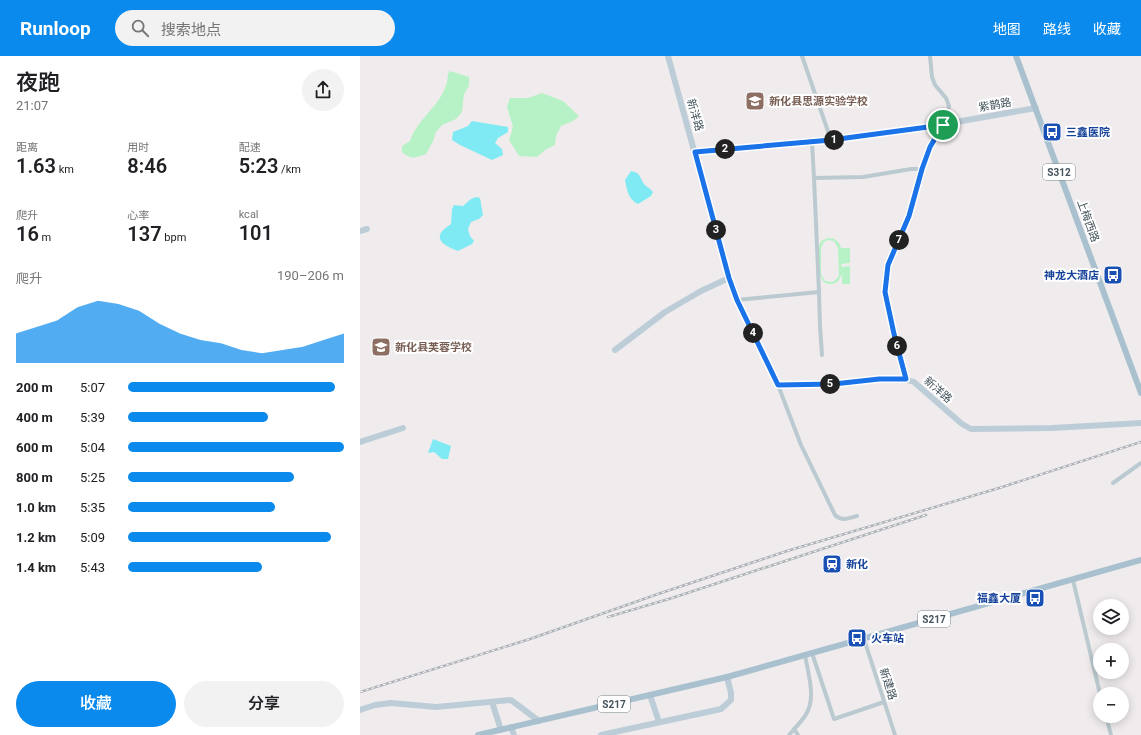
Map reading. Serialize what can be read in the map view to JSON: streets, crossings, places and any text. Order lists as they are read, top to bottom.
{
  "streets": {
    "main road": ["S312", "上梅西路", "S217"],
    "street": ["紫鹊路", "新洋路", "新建路"]
  },
  "crossings": [
    ["紫鹊路", "新洋路"],
    ["紫鹊路", "上梅西路"],
    ["S217", "新建路"]
  ],
  "places": {
    "school or university": ["新化县思源实验学校", "新化县芙蓉学校"],
    "bus stop": [
      "三鑫医院",
      "神龙大酒店",
      "福鑫大厦",
      "火车站"
    ],
    "station": ["新化"]
  },
  "page": {
    "header": "Runloop",
    "search": "搜索地点",
    "nav": ["地图", "路线", "收藏"],
    "heading": ["夜跑", "21:07"],
    "stats": [
      ["距离", "1.63 km"],
      ["用时", "8:46"],
      ["配速", "5:23 /km"],
      ["爬升", "16 m"],
      ["心率", "137 bpm"],
      ["kcal", "101"]
    ],
    "pins": [
      "1",
      "2",
      "3",
      "7",
      "4",
      "6",
      "5"
    ],
    "chart": ["爬升", "190–206 m"],
    "list": [
      {
        "name": "200 m",
        "note": "5:07"
      },
      {
        "name": "400 m",
        "note": "5:39"
      },
      {
        "name": "600 m",
        "note": "5:04"
      },
      {
        "name": "800 m",
        "note": "5:25"
      },
      {
        "name": "1.0 km",
        "note": "5:35"
      },
      {
        "name": "1.2 km",
        "note": "5:09"
      },
      {
        "name": "1.4 km",
        "note": "5:43"
      }
    ],
    "map_buttons": ["+", "−"],
    "buttons": ["收藏", "分享"]
  }
}
